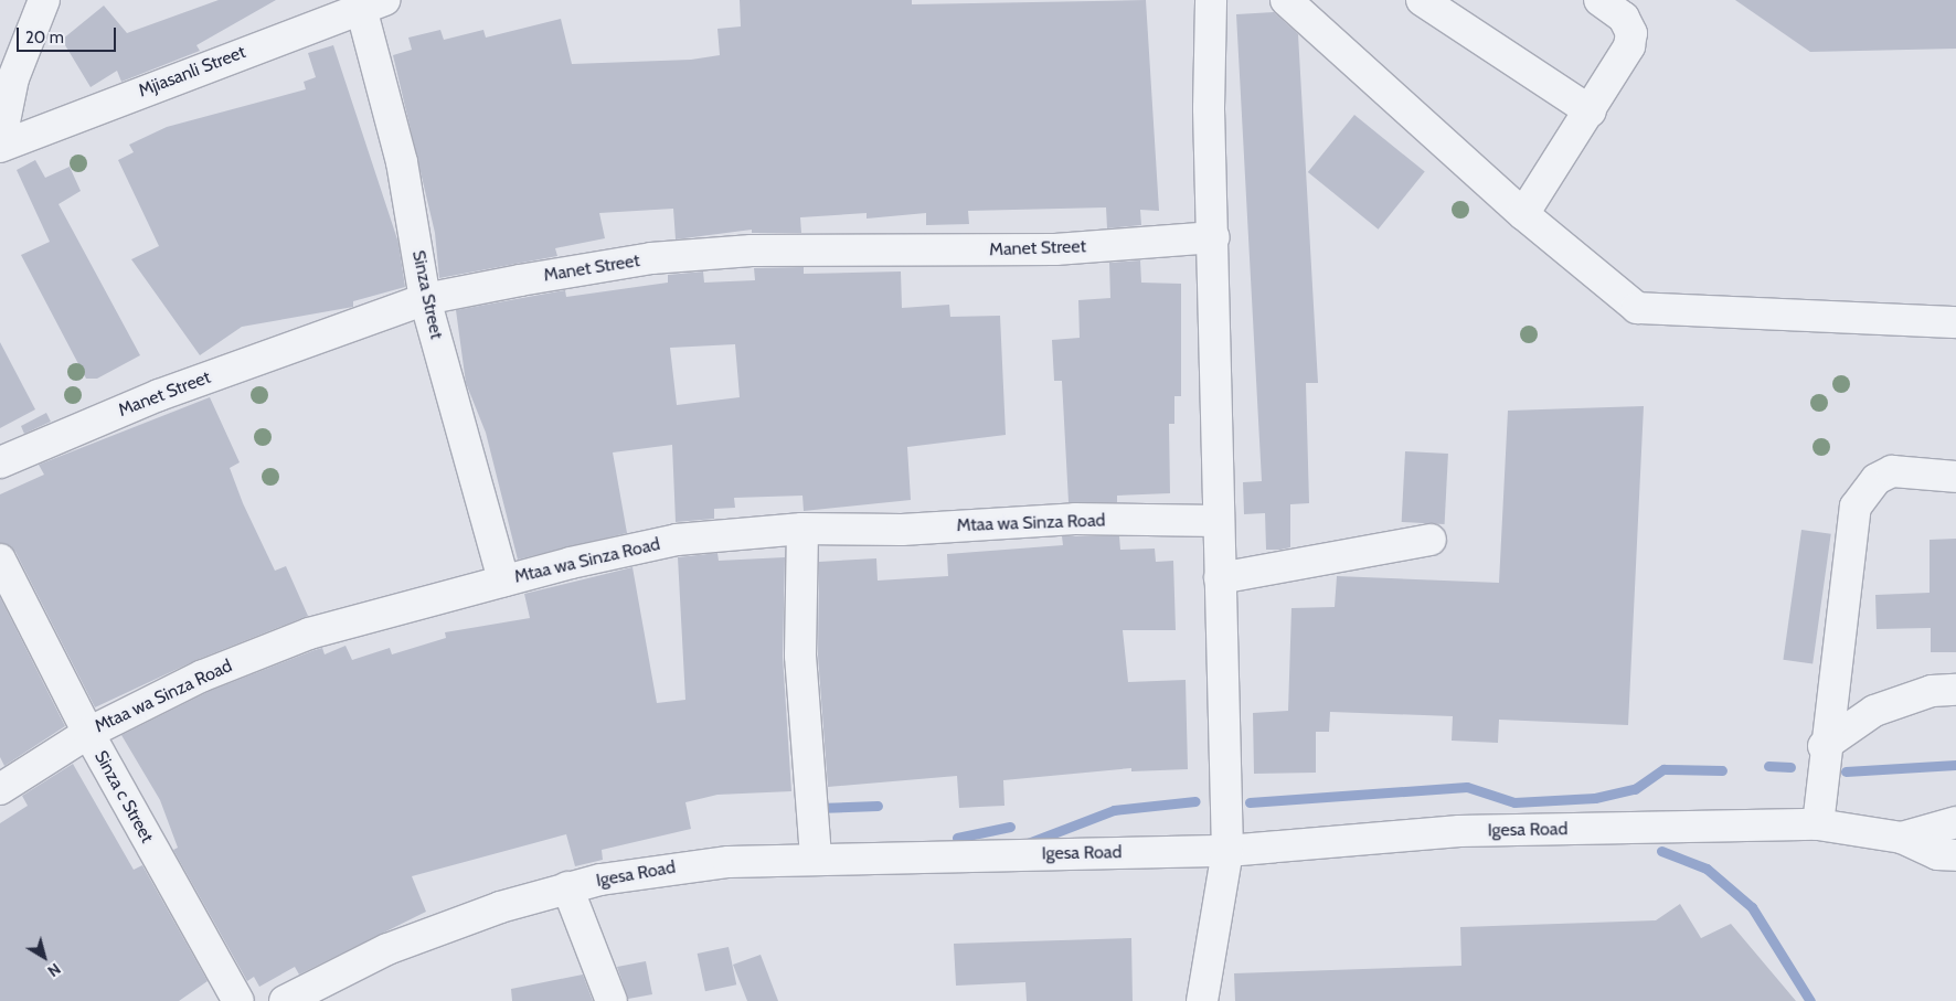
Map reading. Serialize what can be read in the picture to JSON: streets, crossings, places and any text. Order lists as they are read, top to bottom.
{
  "streets": {
    "street": [
      "Mjiasanli Street",
      "Manet Street",
      "Sinza Street",
      "Mtaa wa Sinza Road",
      "Sinza c Street",
      "Igesa Road"
    ]
  },
  "crossings": [
    ["Mjiasanli Street", "Sinza Street"],
    ["Manet Street", "Sinza Street"],
    ["Sinza Street", "Mtaa wa Sinza Road"],
    ["Mtaa wa Sinza Road", "Sinza c Street"]
  ],
  "scale_bar": "20 m",
  "north": "bottom right"
}
